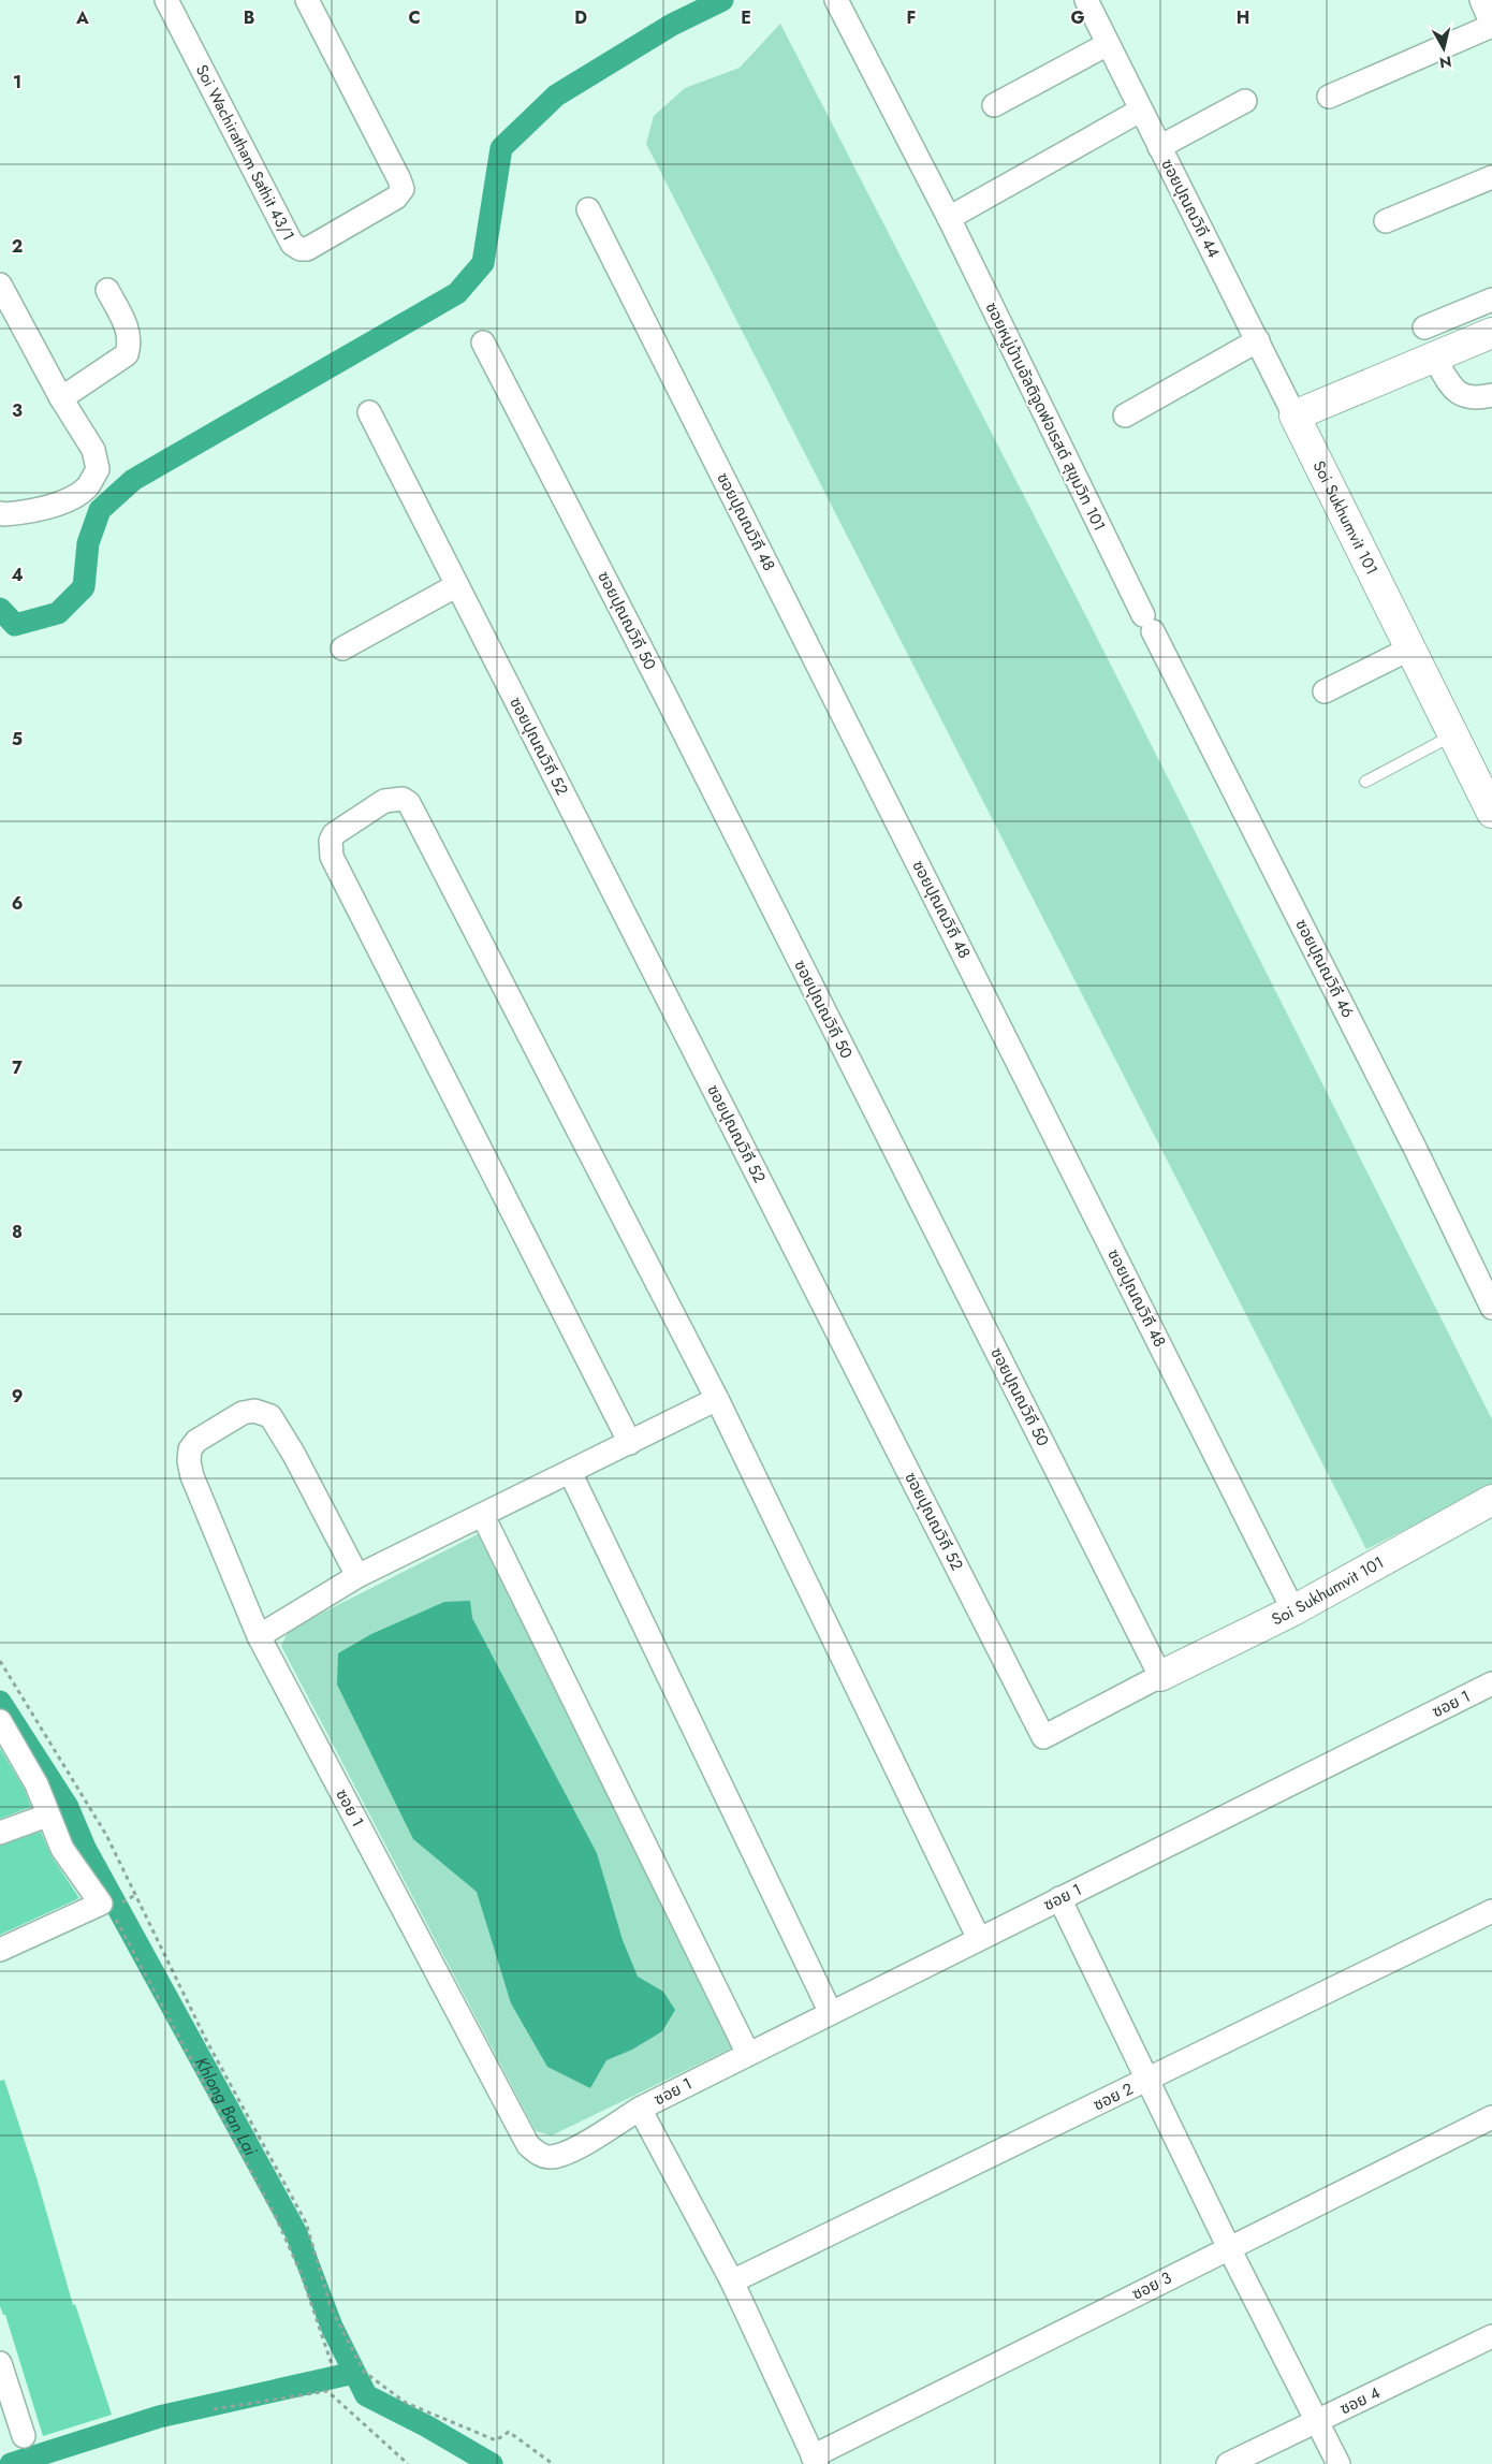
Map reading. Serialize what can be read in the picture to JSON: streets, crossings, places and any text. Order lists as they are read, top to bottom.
{
  "streets": {
    "street": [
      "Soi Wachiratham Sathit 43/1",
      "ซอยปุณณวิถี 44",
      "ซอยหมู่บ้านอัลติจูดฟอเรสต์ สุขุมวิท 101",
      "Soi Sukhumvit 101",
      "ซอยปุณณวิถี 48",
      "ซอยปุณณวิถี 50",
      "ซอยปุณณวิถี 52",
      "ซอยปุณณวิถี 46",
      "ซอย 1",
      "ซอย 2",
      "ซอย 3",
      "ซอย 4"
    ]
  },
  "crossings": [
    ["ซอยปุณณวิถี 44", "Soi Sukhumvit 101"],
    ["ซอยหมู่บ้านอัลติจูดฟอเรสต์ สุขุมวิท 101", "ซอยปุณณวิถี 46"],
    ["Soi Sukhumvit 101", "ซอยปุณณวิถี 48"],
    ["Soi Sukhumvit 101", "ซอยปุณณวิถี 50"],
    ["Soi Sukhumvit 101", "ซอยปุณณวิถี 52"],
    ["ซอยปุณณวิถี 50", "ซอยปุณณวิถี 52"]
  ],
  "water": ["Khlong Ban Lai"],
  "north": "bottom",
  "grid": {
    "columns": [
      "A",
      "B",
      "C",
      "D",
      "E",
      "F",
      "G",
      "H"
    ],
    "rows": [
      "1",
      "2",
      "3",
      "4",
      "5",
      "6",
      "7",
      "8",
      "9"
    ]
  }
}
